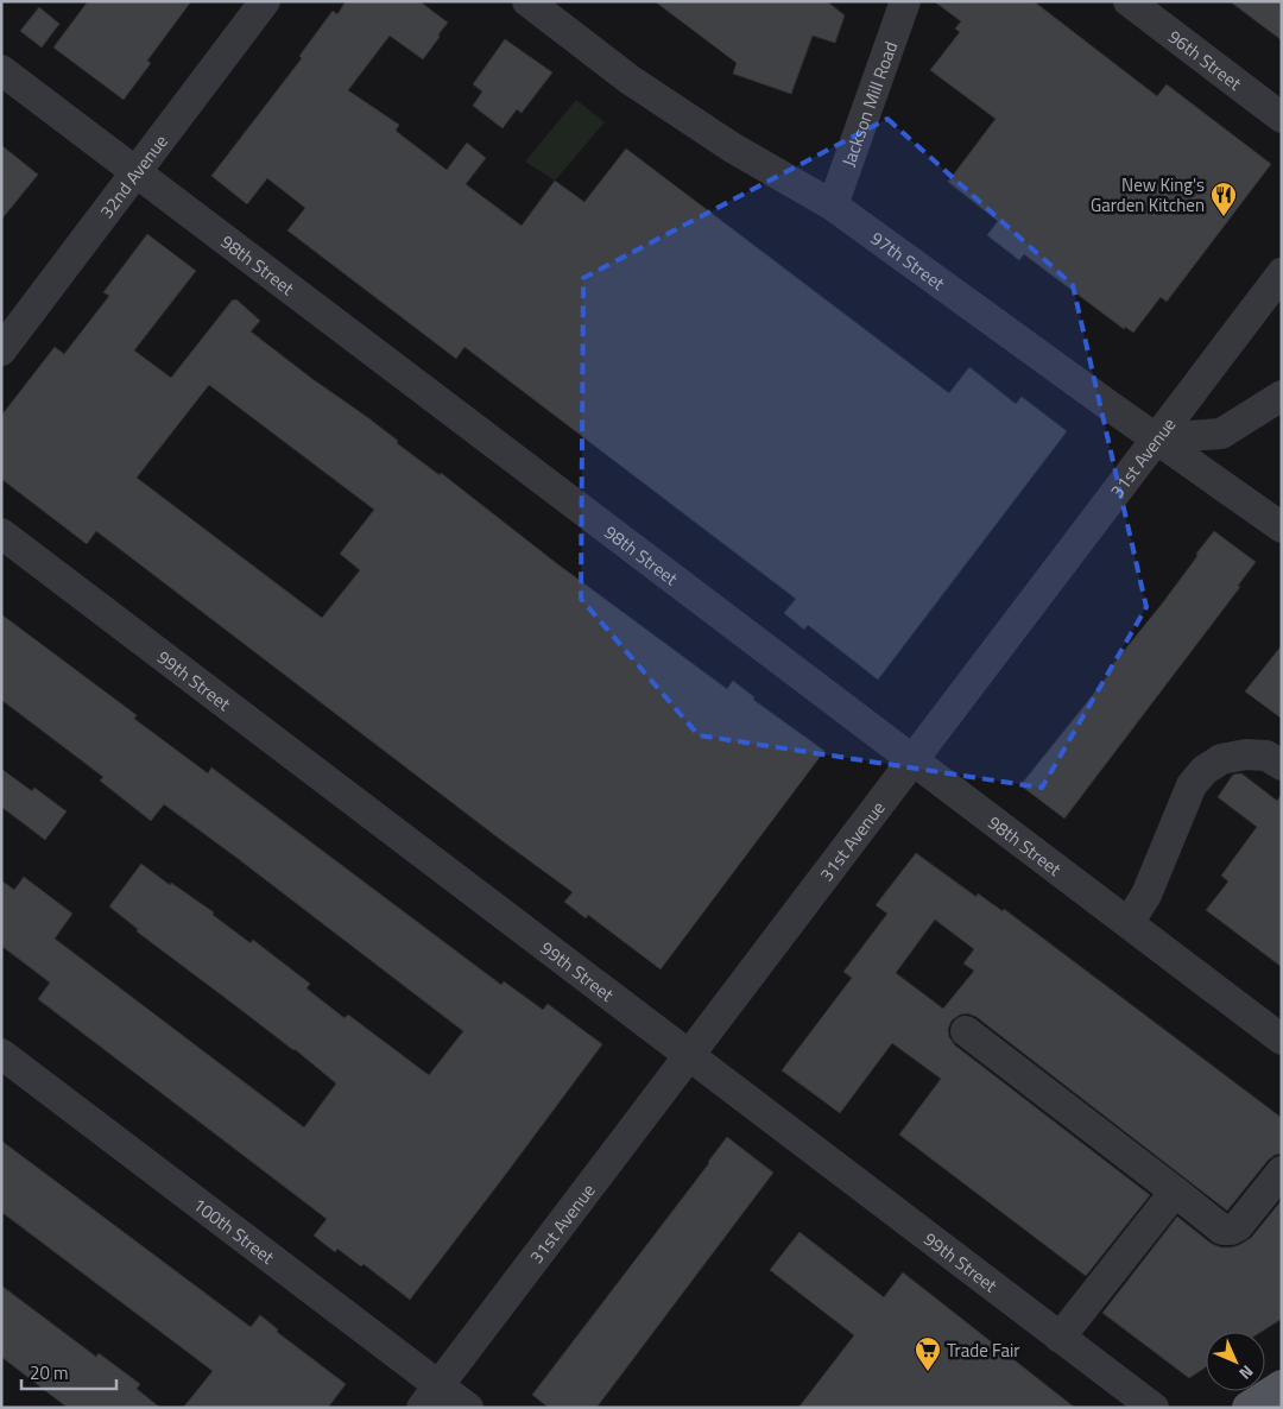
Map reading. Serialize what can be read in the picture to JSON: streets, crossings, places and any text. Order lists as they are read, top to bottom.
{
  "streets": {
    "street": [
      "96th Street",
      "Jackson Mill Road",
      "32nd Avenue",
      "97th Street",
      "98th Street",
      "31st Avenue",
      "99th Street",
      "100th Street"
    ]
  },
  "crossings": [
    ["Jackson Mill Road", "97th Street"],
    ["32nd Avenue", "98th Street"],
    ["97th Street", "31st Avenue"],
    ["98th Street", "31st Avenue"],
    ["31st Avenue", "99th Street"],
    ["31st Avenue", "100th Street"]
  ],
  "places": {
    "restaurant": ["New King's Garden Kitchen"],
    "supermarket": ["Trade Fair"]
  },
  "scale_bar": "20 m",
  "north": "bottom right"
}
